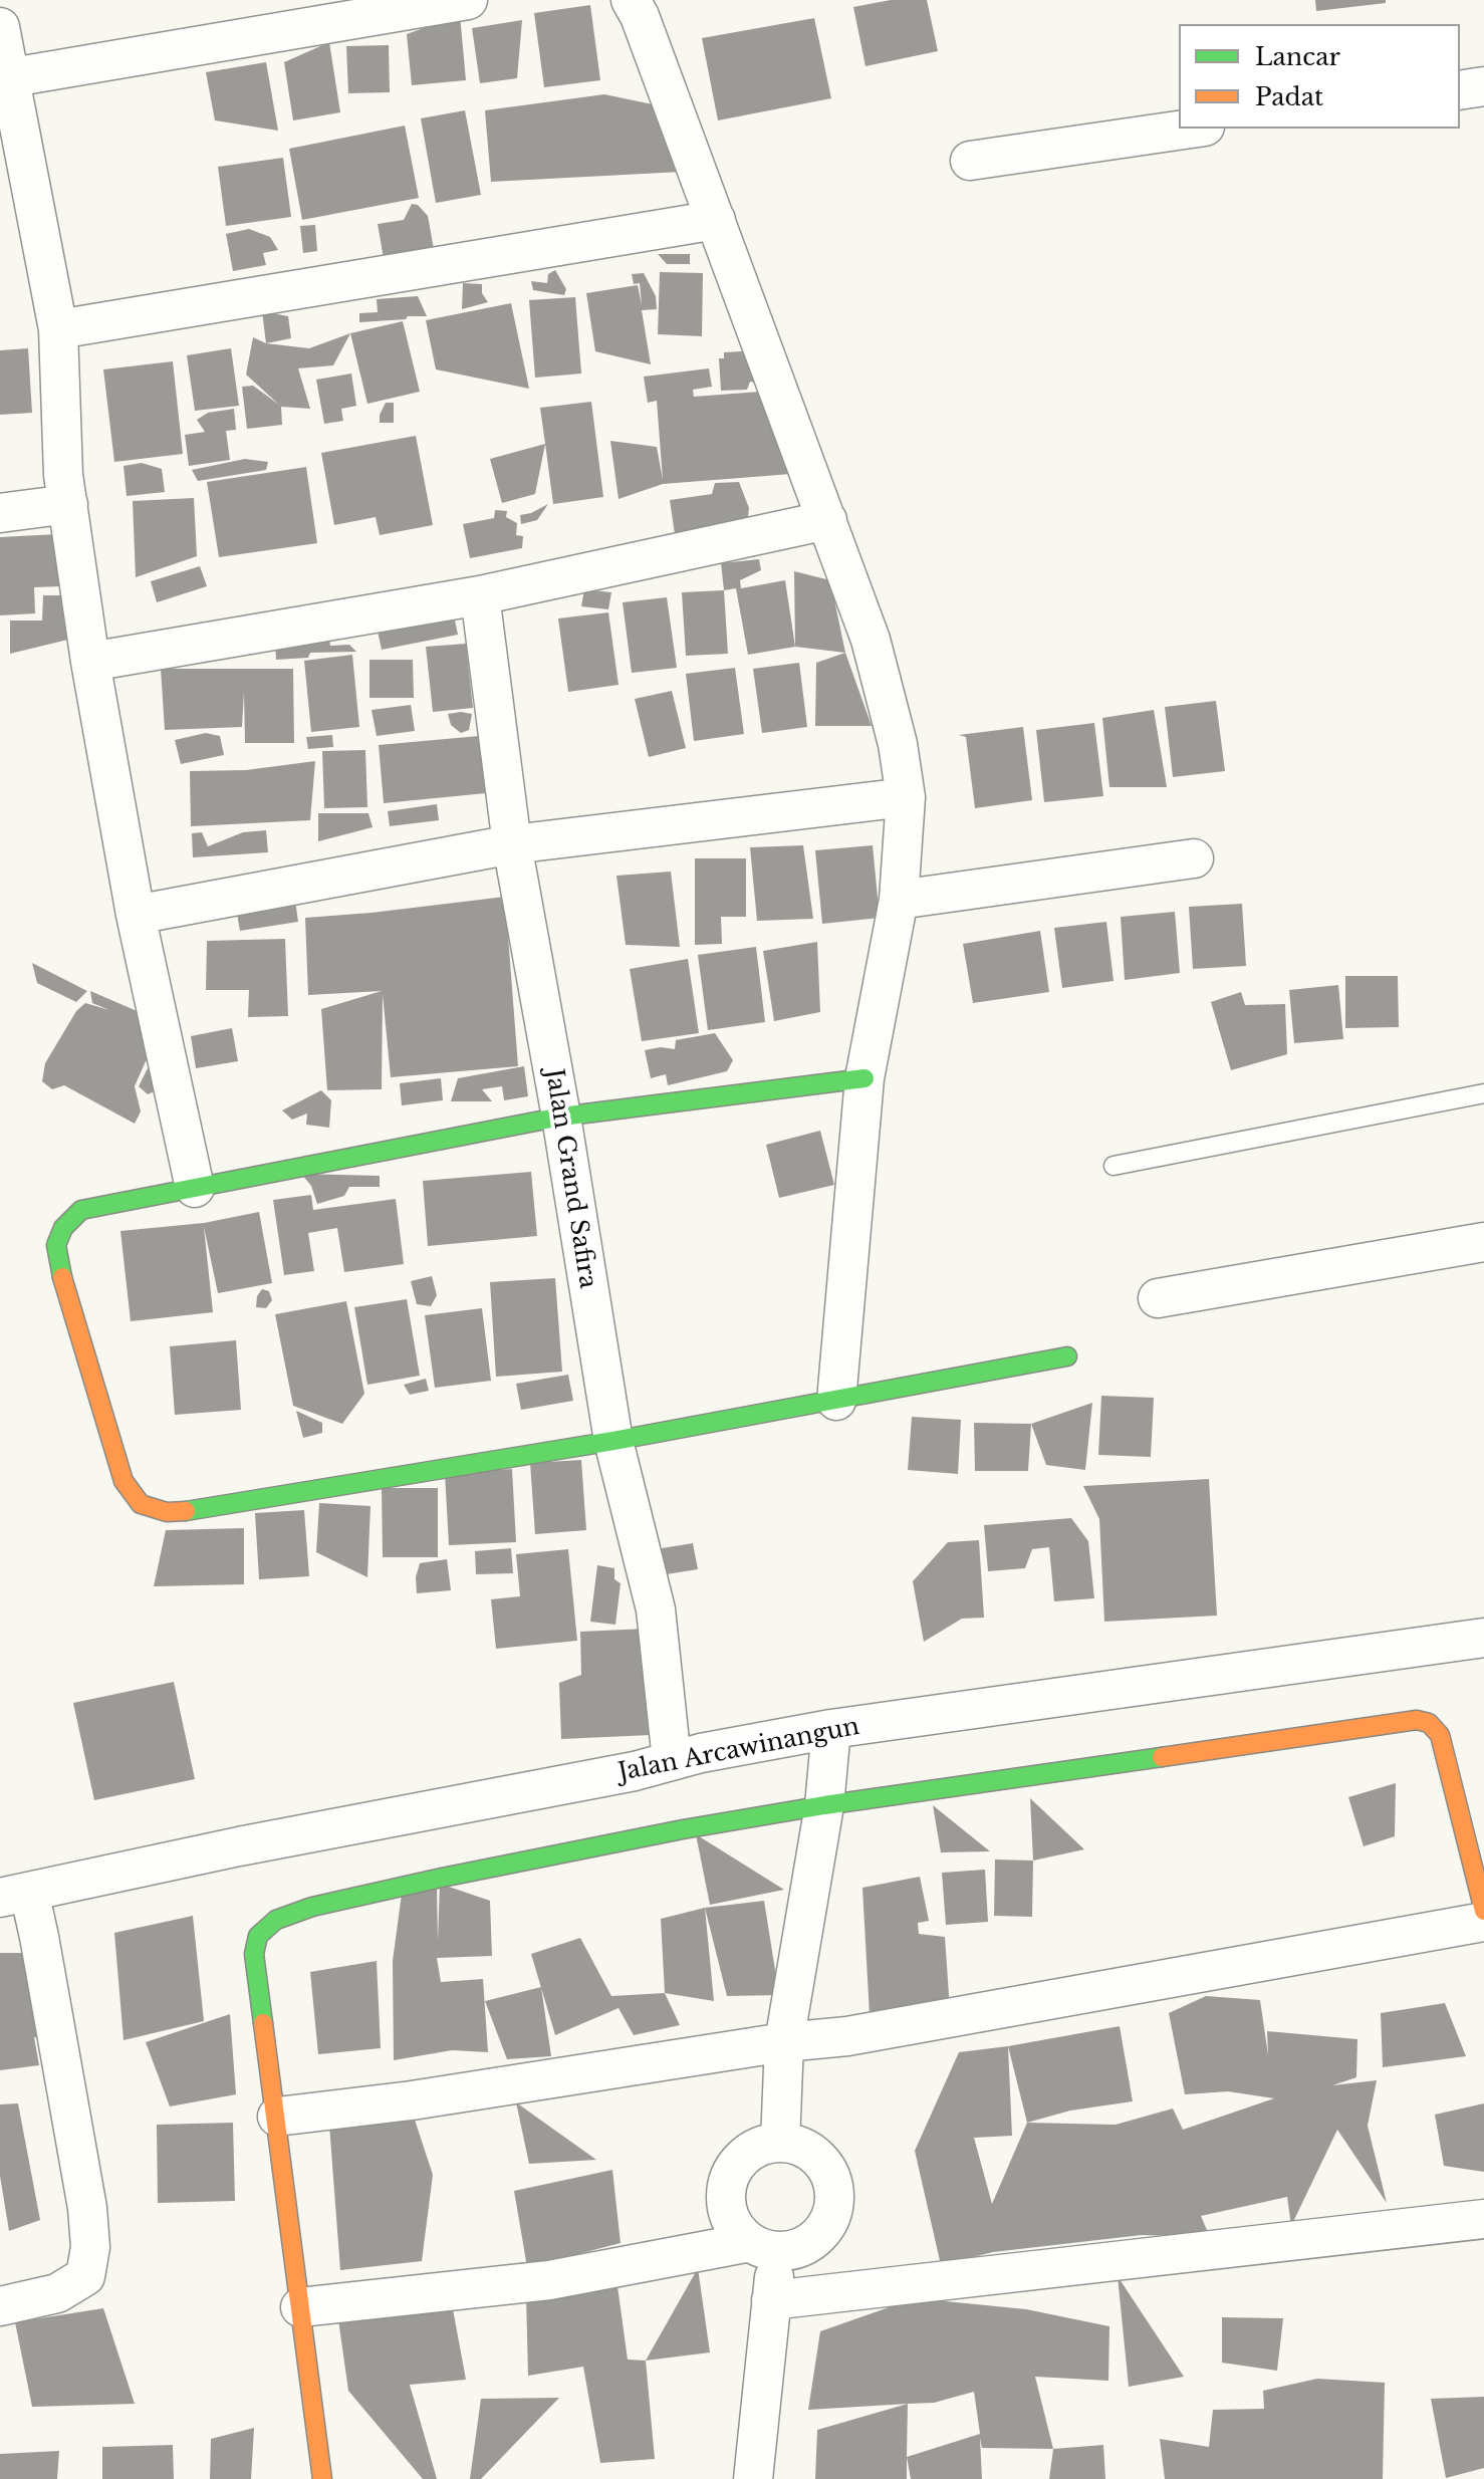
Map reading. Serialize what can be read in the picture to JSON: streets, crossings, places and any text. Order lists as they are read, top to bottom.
{
  "streets": {
    "street": ["Jalan Grand Safira", "Jalan Arcawinangun"]
  },
  "crossings": [
    ["Jalan Grand Safira", "Jalan Arcawinangun"]
  ],
  "legend": ["Lancar", "Padat"]
}
